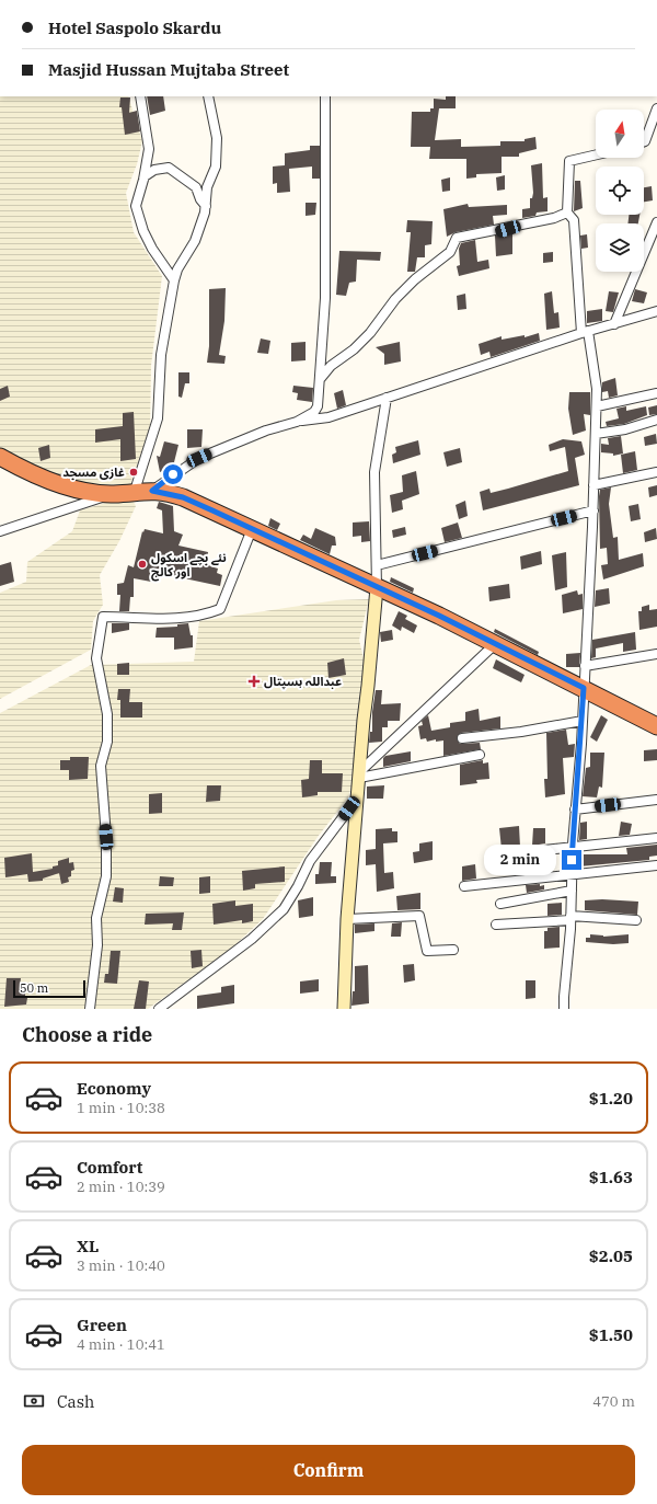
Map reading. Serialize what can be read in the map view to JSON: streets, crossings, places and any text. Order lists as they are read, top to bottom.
{
  "places": {
    "other": ["غازی مسجد", "نئے بچے اسکول اور کالج"],
    "health": ["عبداللہ ہسپتال"]
  },
  "scale_bar": "50 m",
  "north": "top",
  "page": {
    "banner": ["Hotel Saspolo Skardu", "Masjid Hussan Mujtaba Street"],
    "bubble": "2 min",
    "scale": "50 m",
    "heading": "Choose a ride",
    "list": [
      {
        "name": "Economy",
        "note": "1 min · 10:38",
        "value": "$1.20"
      },
      {
        "name": "Comfort",
        "note": "2 min · 10:39",
        "value": "$1.63"
      },
      {
        "name": "XL",
        "note": "3 min · 10:40",
        "value": "$2.05"
      },
      {
        "name": "Green",
        "note": "4 min · 10:41",
        "value": "$1.50"
      }
    ],
    "pay": ["Cash", "470 m"],
    "buttons": "Confirm"
  }
}
